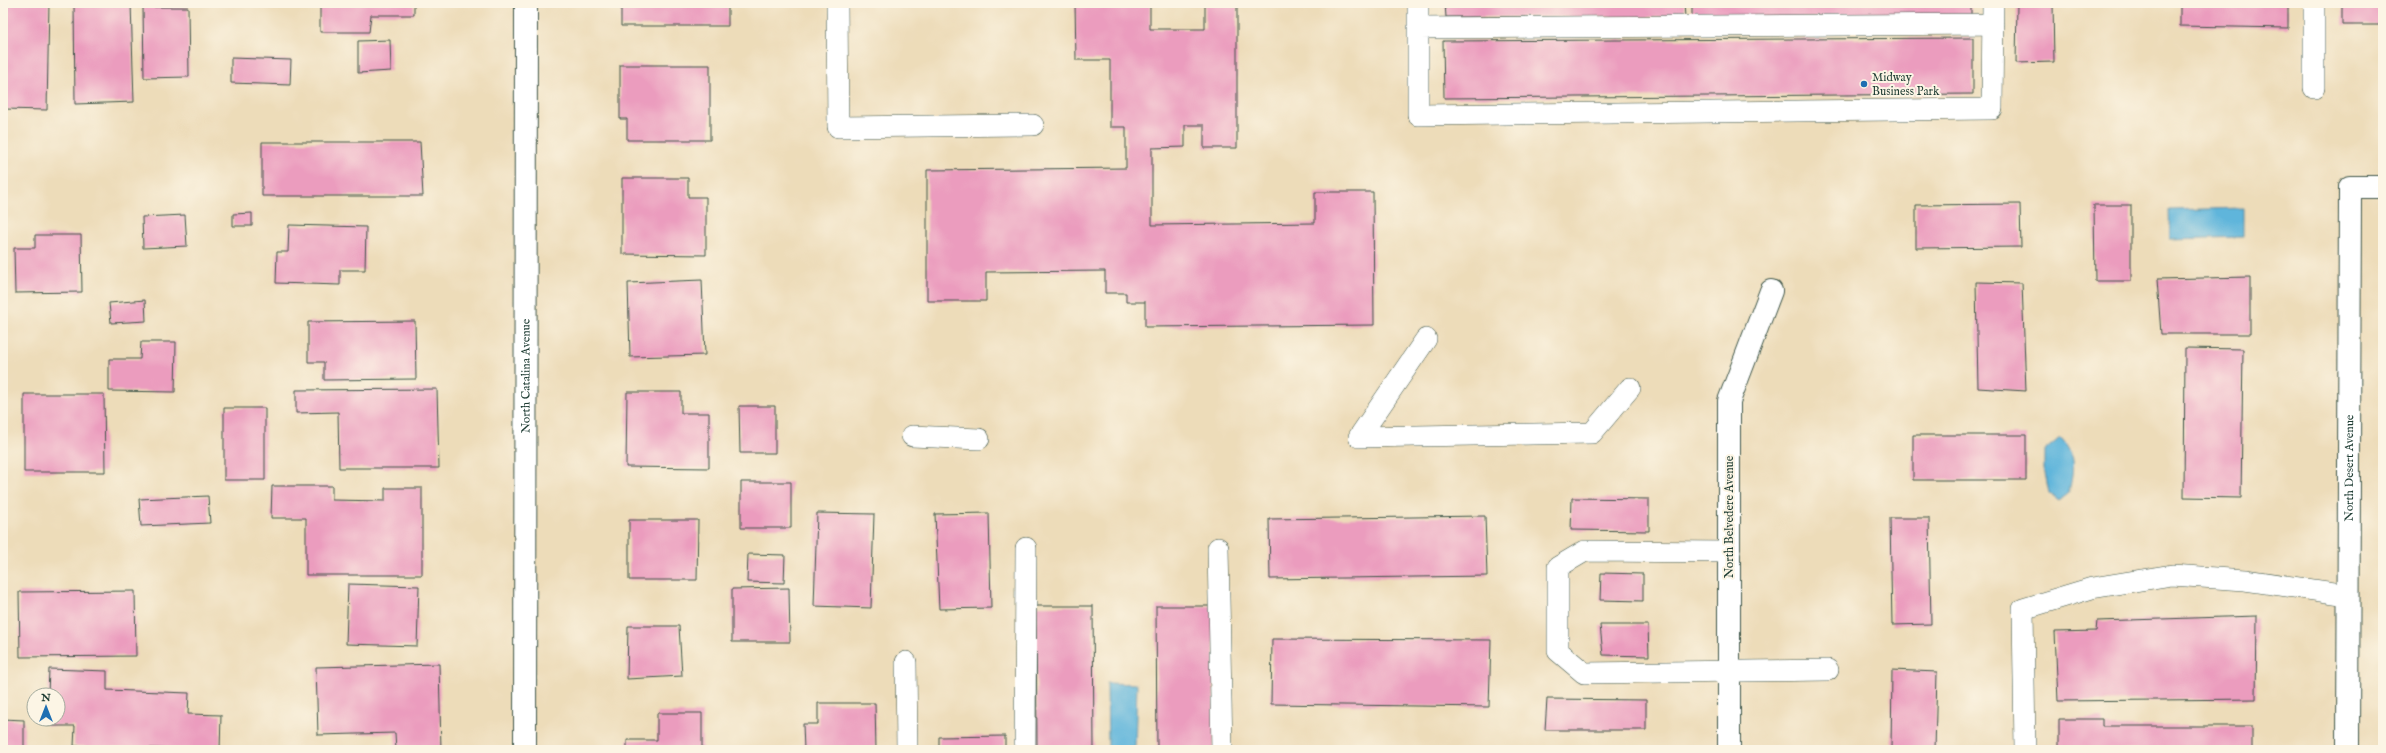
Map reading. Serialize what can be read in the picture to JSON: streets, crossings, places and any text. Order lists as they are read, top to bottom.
{
  "streets": {
    "street": ["North Catalina Avenue", "North Desert Avenue", "North Belvedere Avenue"]
  },
  "places": ["Midway Business Park"],
  "north": "top"
}
